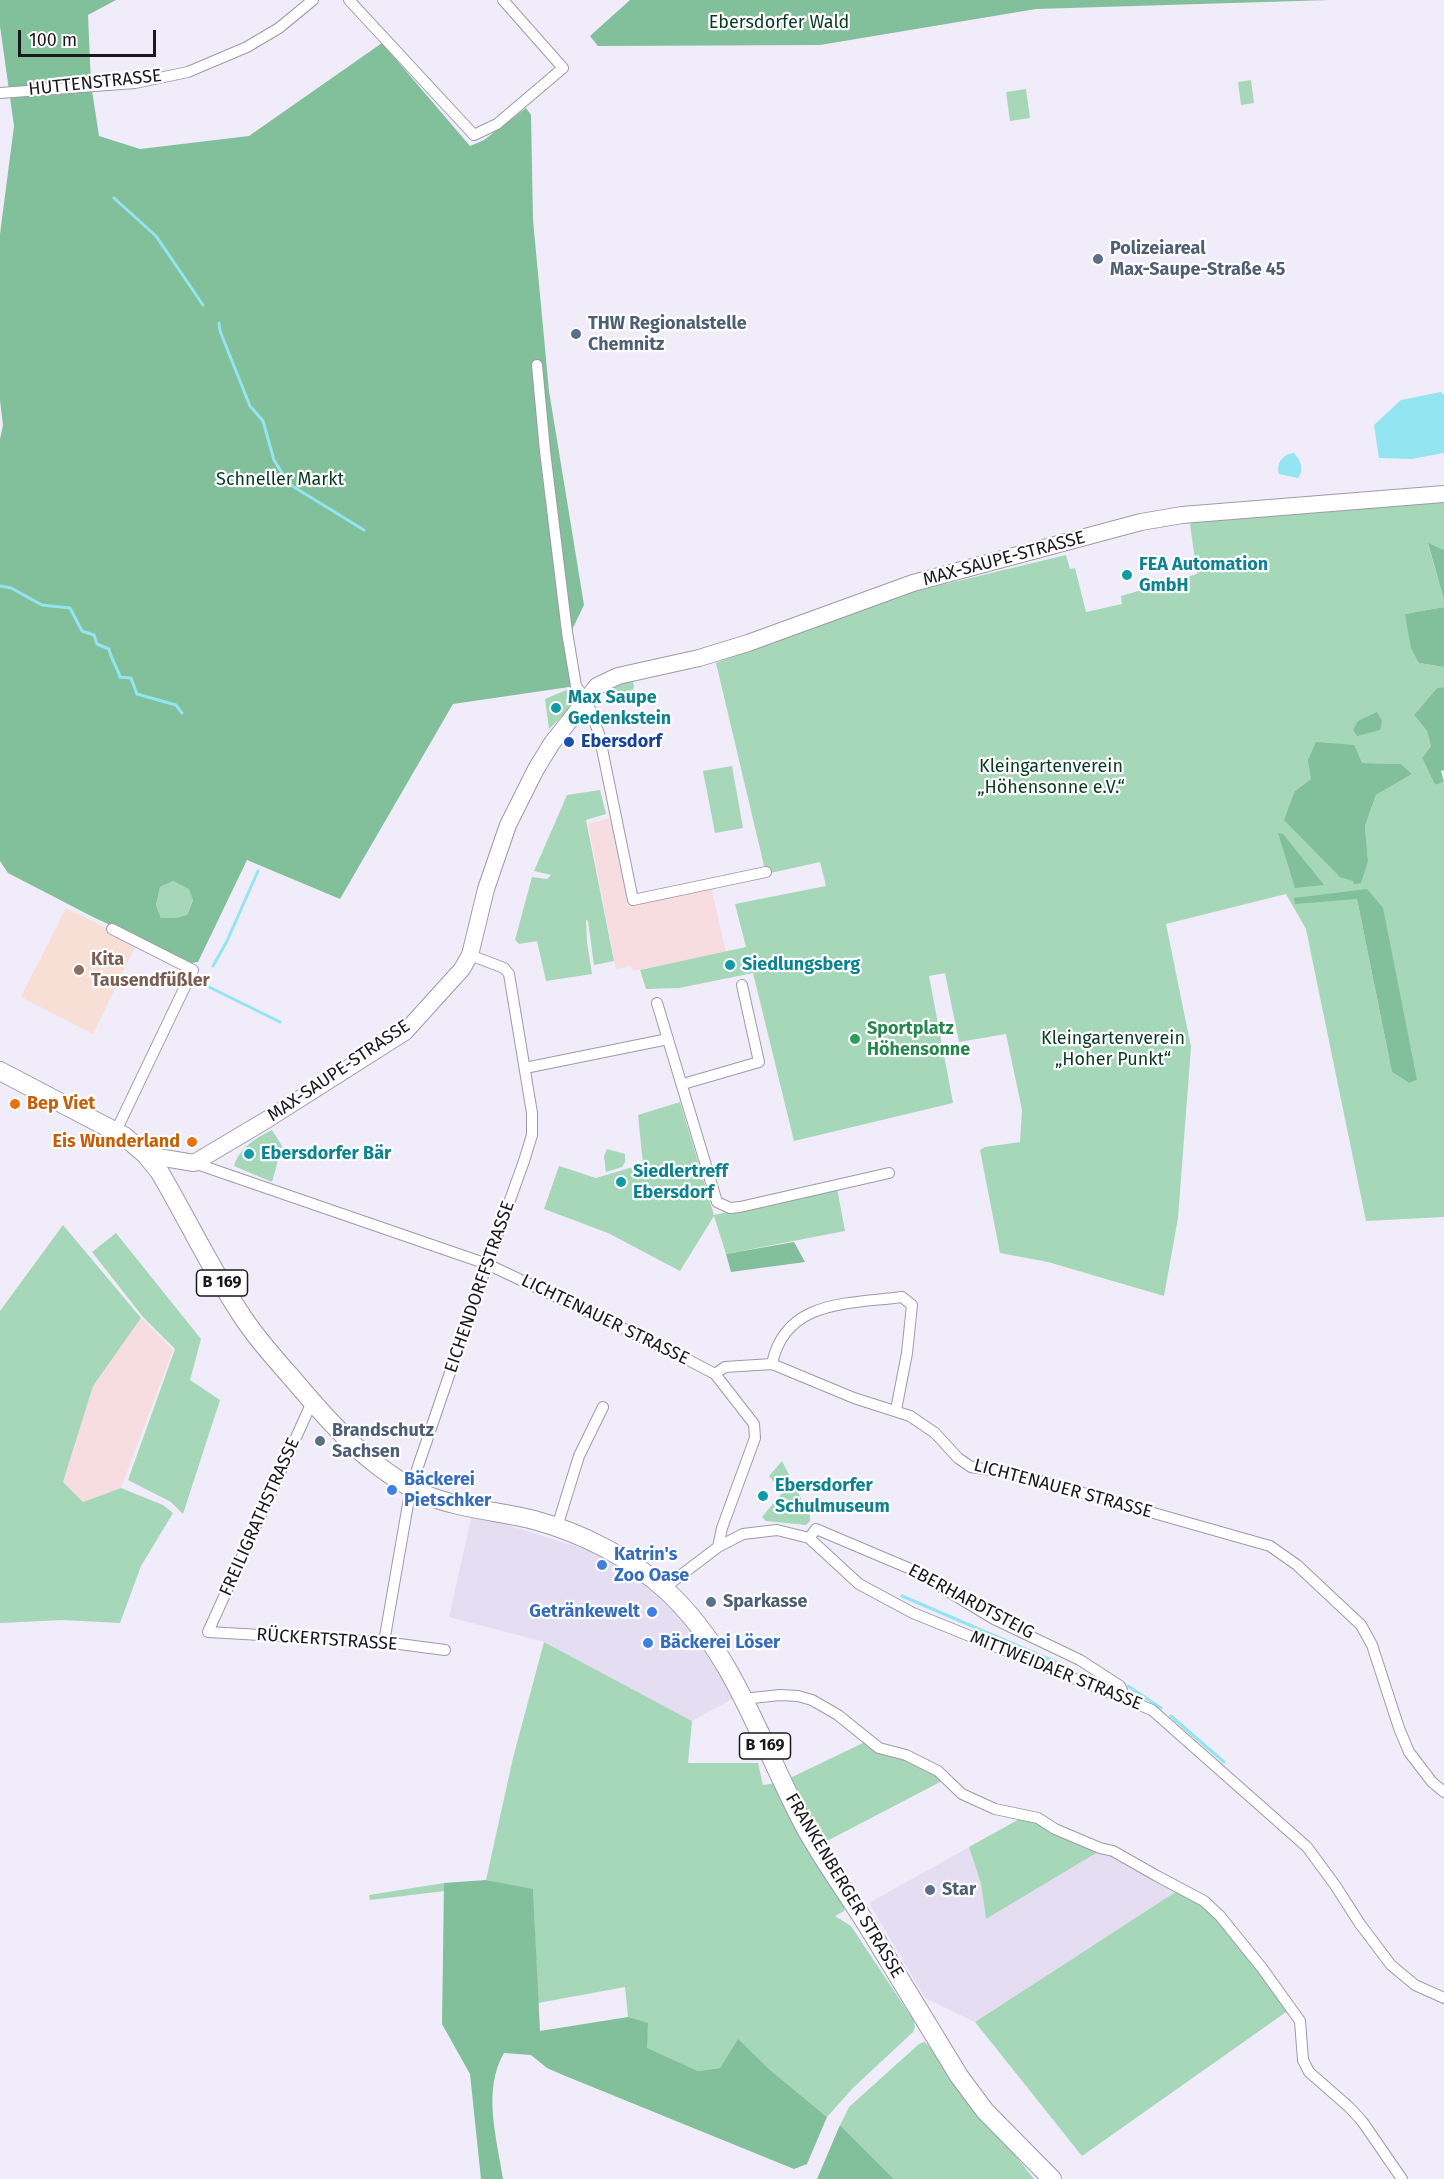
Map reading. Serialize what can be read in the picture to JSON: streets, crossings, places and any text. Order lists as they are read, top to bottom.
{
  "streets": {
    "main road": ["B 169", "FRANKENBERGER STRASSE"],
    "street": [
      "HUTTENSTRASSE",
      "MAX-SAUPE-STRASSE",
      "EICHENDORFFSTRASSE",
      "LICHTENAUER STRASSE",
      "FREILIGRATHSTRASSE",
      "EBERHARDTSTEIG",
      "RÜCKERTSTRASSE",
      "MITTWEIDAER STRASSE"
    ]
  },
  "crossings": [
    ["MAX-SAUPE-STRASSE", "EICHENDORFFSTRASSE"],
    ["MAX-SAUPE-STRASSE", "LICHTENAUER STRASSE"],
    ["EICHENDORFFSTRASSE", "LICHTENAUER STRASSE"],
    ["EICHENDORFFSTRASSE", "RÜCKERTSTRASSE"],
    ["EICHENDORFFSTRASSE", "FRANKENBERGER STRASSE"],
    ["LICHTENAUER STRASSE", "FRANKENBERGER STRASSE"],
    ["FREILIGRATHSTRASSE", "RÜCKERTSTRASSE"],
    ["FREILIGRATHSTRASSE", "FRANKENBERGER STRASSE"],
    ["EBERHARDTSTEIG", "MITTWEIDAER STRASSE"]
  ],
  "parks": [
    "Ebersdorfer Wald",
    "Schneller Markt",
    "Kleingartenverein „Höhensonne e.V.“",
    "Kleingartenverein „Hoher Punkt“"
  ],
  "places": [
    "Polizeiareal Max-Saupe-Straße 45",
    "THW Regionalstelle Chemnitz",
    "FEA Automation GmbH",
    "Max Saupe Gedenkstein",
    "Ebersdorf",
    "Siedlungsberg",
    "Kita Tausendfüßler",
    "Sportplatz Höhensonne",
    "Bep Viet",
    "Eis Wunderland",
    "Ebersdorfer Bär",
    "Siedlertreff Ebersdorf",
    "Brandschutz Sachsen",
    "Bäckerei Pietschker",
    "Ebersdorfer Schulmuseum",
    "Katrin's Zoo Oase",
    "Sparkasse",
    "Getränkewelt",
    "Bäckerei Löser",
    "Star"
  ],
  "scale_bar": "100 m"
}
